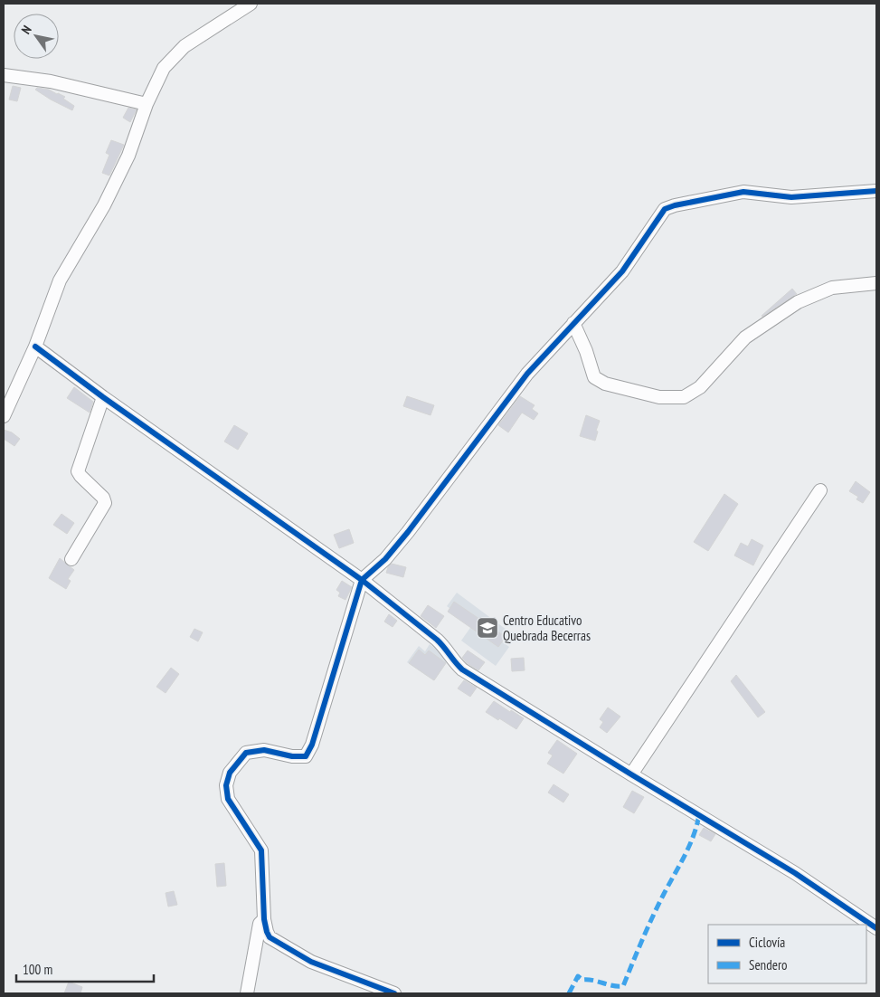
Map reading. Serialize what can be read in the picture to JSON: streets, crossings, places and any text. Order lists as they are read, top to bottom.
{
  "places": {
    "school or university": ["Centro Educativo Quebrada Becerras"]
  },
  "legend": ["Ciclovía", "Sendero"],
  "scale_bar": "100 m",
  "north": "top left"
}
